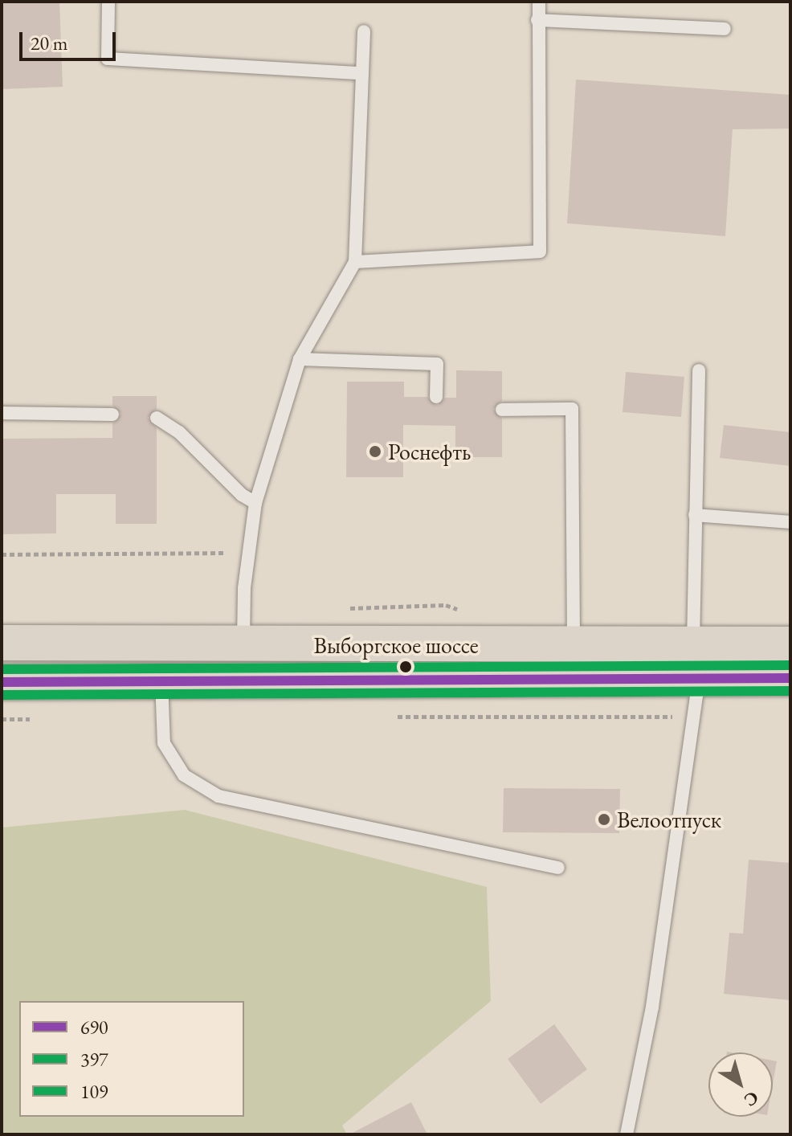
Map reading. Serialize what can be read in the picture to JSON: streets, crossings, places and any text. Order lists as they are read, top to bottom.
{
  "streets": {
    "main road": ["Выборгское шоссе"]
  },
  "places": ["Роснефть", "Велоотпуск"],
  "lines": ["transit line 109", "transit line 690", "transit line 397"],
  "legend": ["690", "397", "109"],
  "scale_bar": "20 m",
  "north": "bottom right"
}
